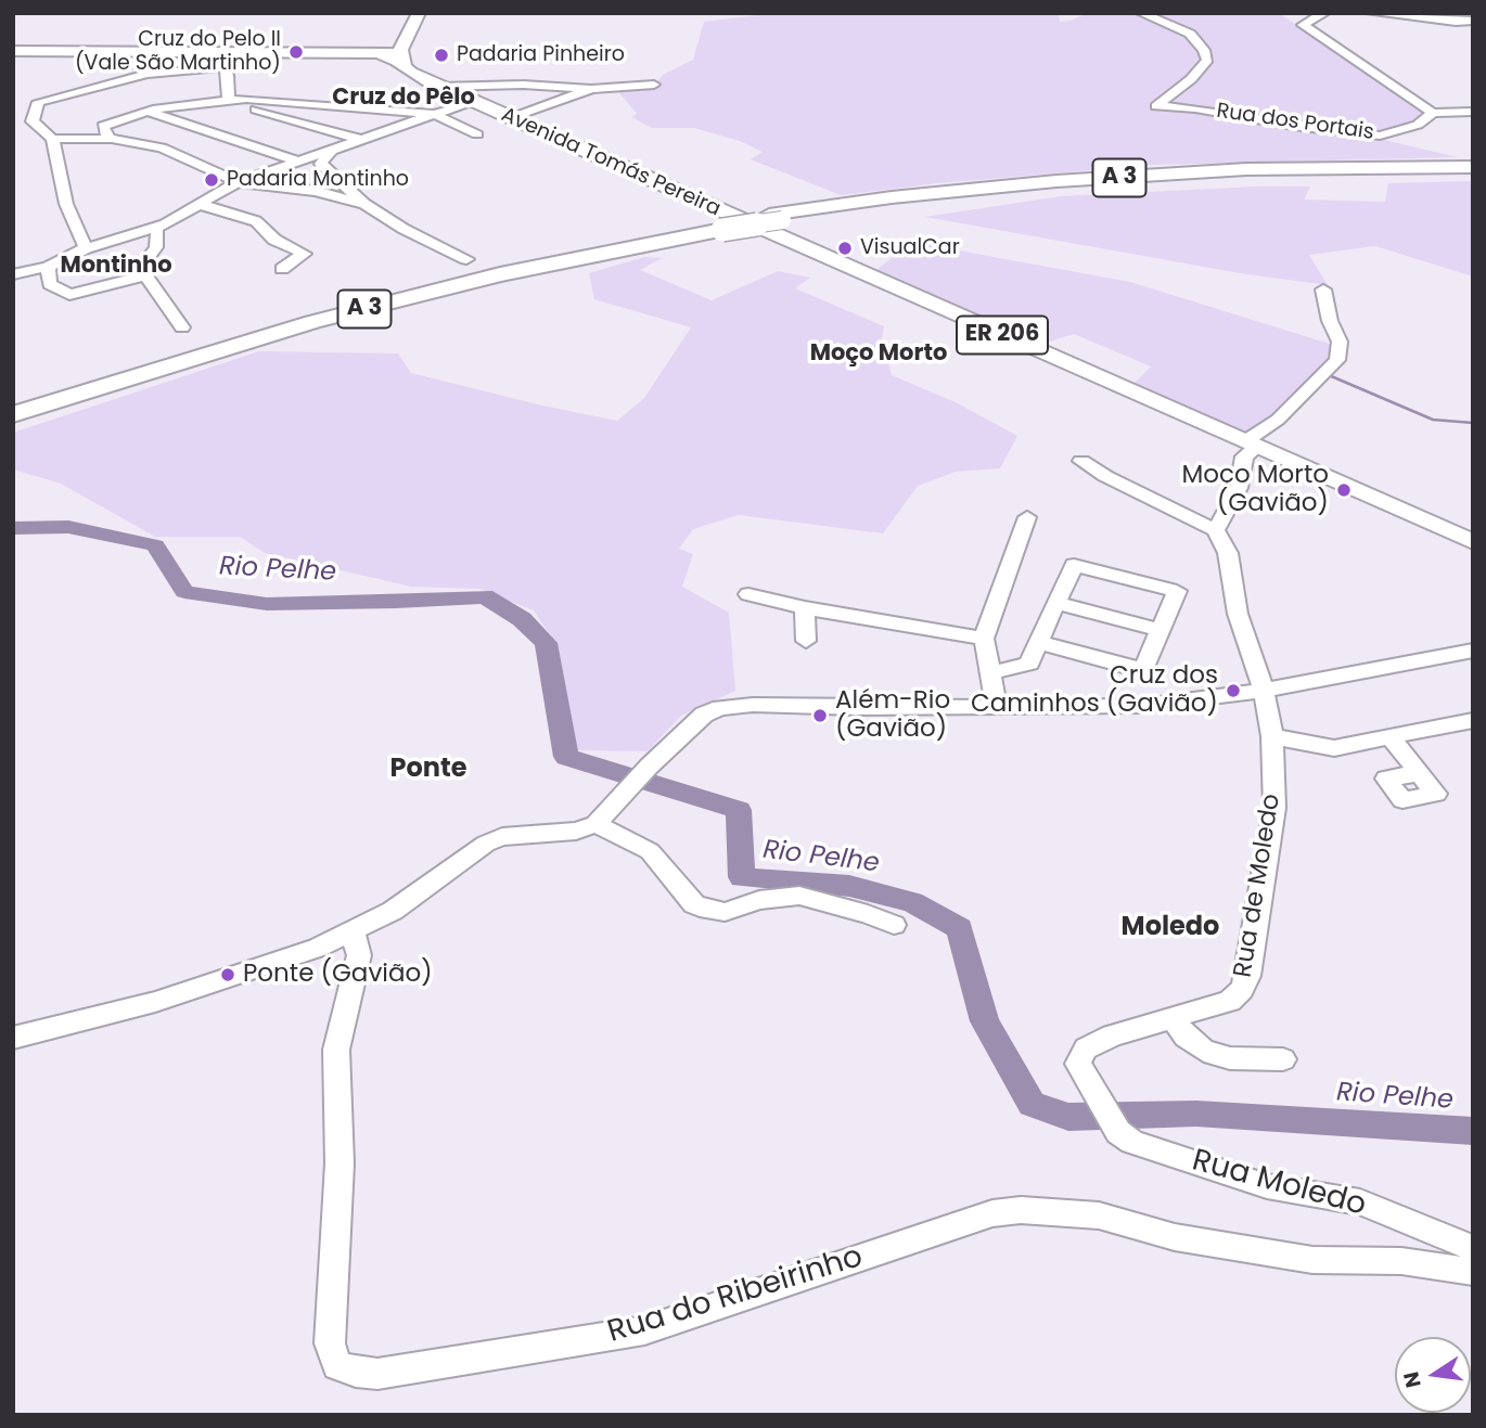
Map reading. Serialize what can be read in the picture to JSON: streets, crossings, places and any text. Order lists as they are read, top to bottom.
{
  "streets": {
    "highway": ["A 3"],
    "main road": ["Avenida Tomás Pereira", "ER 206"],
    "street": [
      "Rua dos Portais",
      "Rua de Moledo",
      "Rua Moledo",
      "Rua do Ribeirinho"
    ]
  },
  "crossings": [
    ["Avenida Tomás Pereira", "ER 206"],
    ["Rua de Moledo", "Rua Moledo"]
  ],
  "districts": [
    "Cruz do Pêlo",
    "Montinho",
    "Moço Morto",
    "Ponte",
    "Moledo"
  ],
  "water": ["Rio Pelhe"],
  "places": [
    "Cruz do Pelo II (Vale São Martinho)",
    "Padaria Pinheiro",
    "Padaria Montinho",
    "VisualCar",
    "Moço Morto (Gavião)",
    "Cruz dos Caminhos (Gavião)",
    "Além-Rio (Gavião)",
    "Ponte (Gavião)"
  ],
  "north": "left"
}
